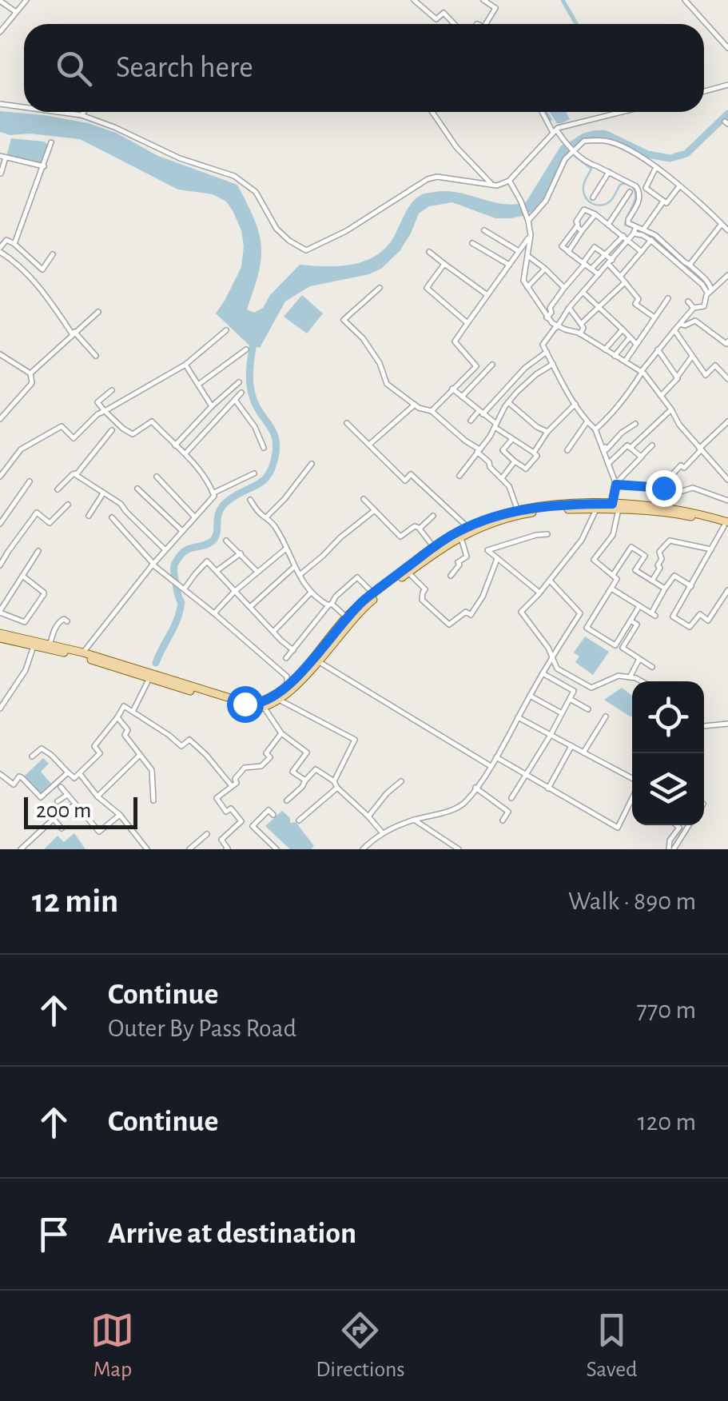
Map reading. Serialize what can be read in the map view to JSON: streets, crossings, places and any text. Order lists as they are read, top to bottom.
{
  "scale_bar": "200 m",
  "page": {
    "search": "Search here",
    "scale": "200 m",
    "heading": ["12 min", "Walk · 890 m"],
    "list": [
      ["Continue", "Outer By Pass Road", "770 m"],
      ["Continue", "120 m"],
      "Arrive at destination"
    ],
    "nav": ["Map", "Directions", "Saved"]
  }
}
